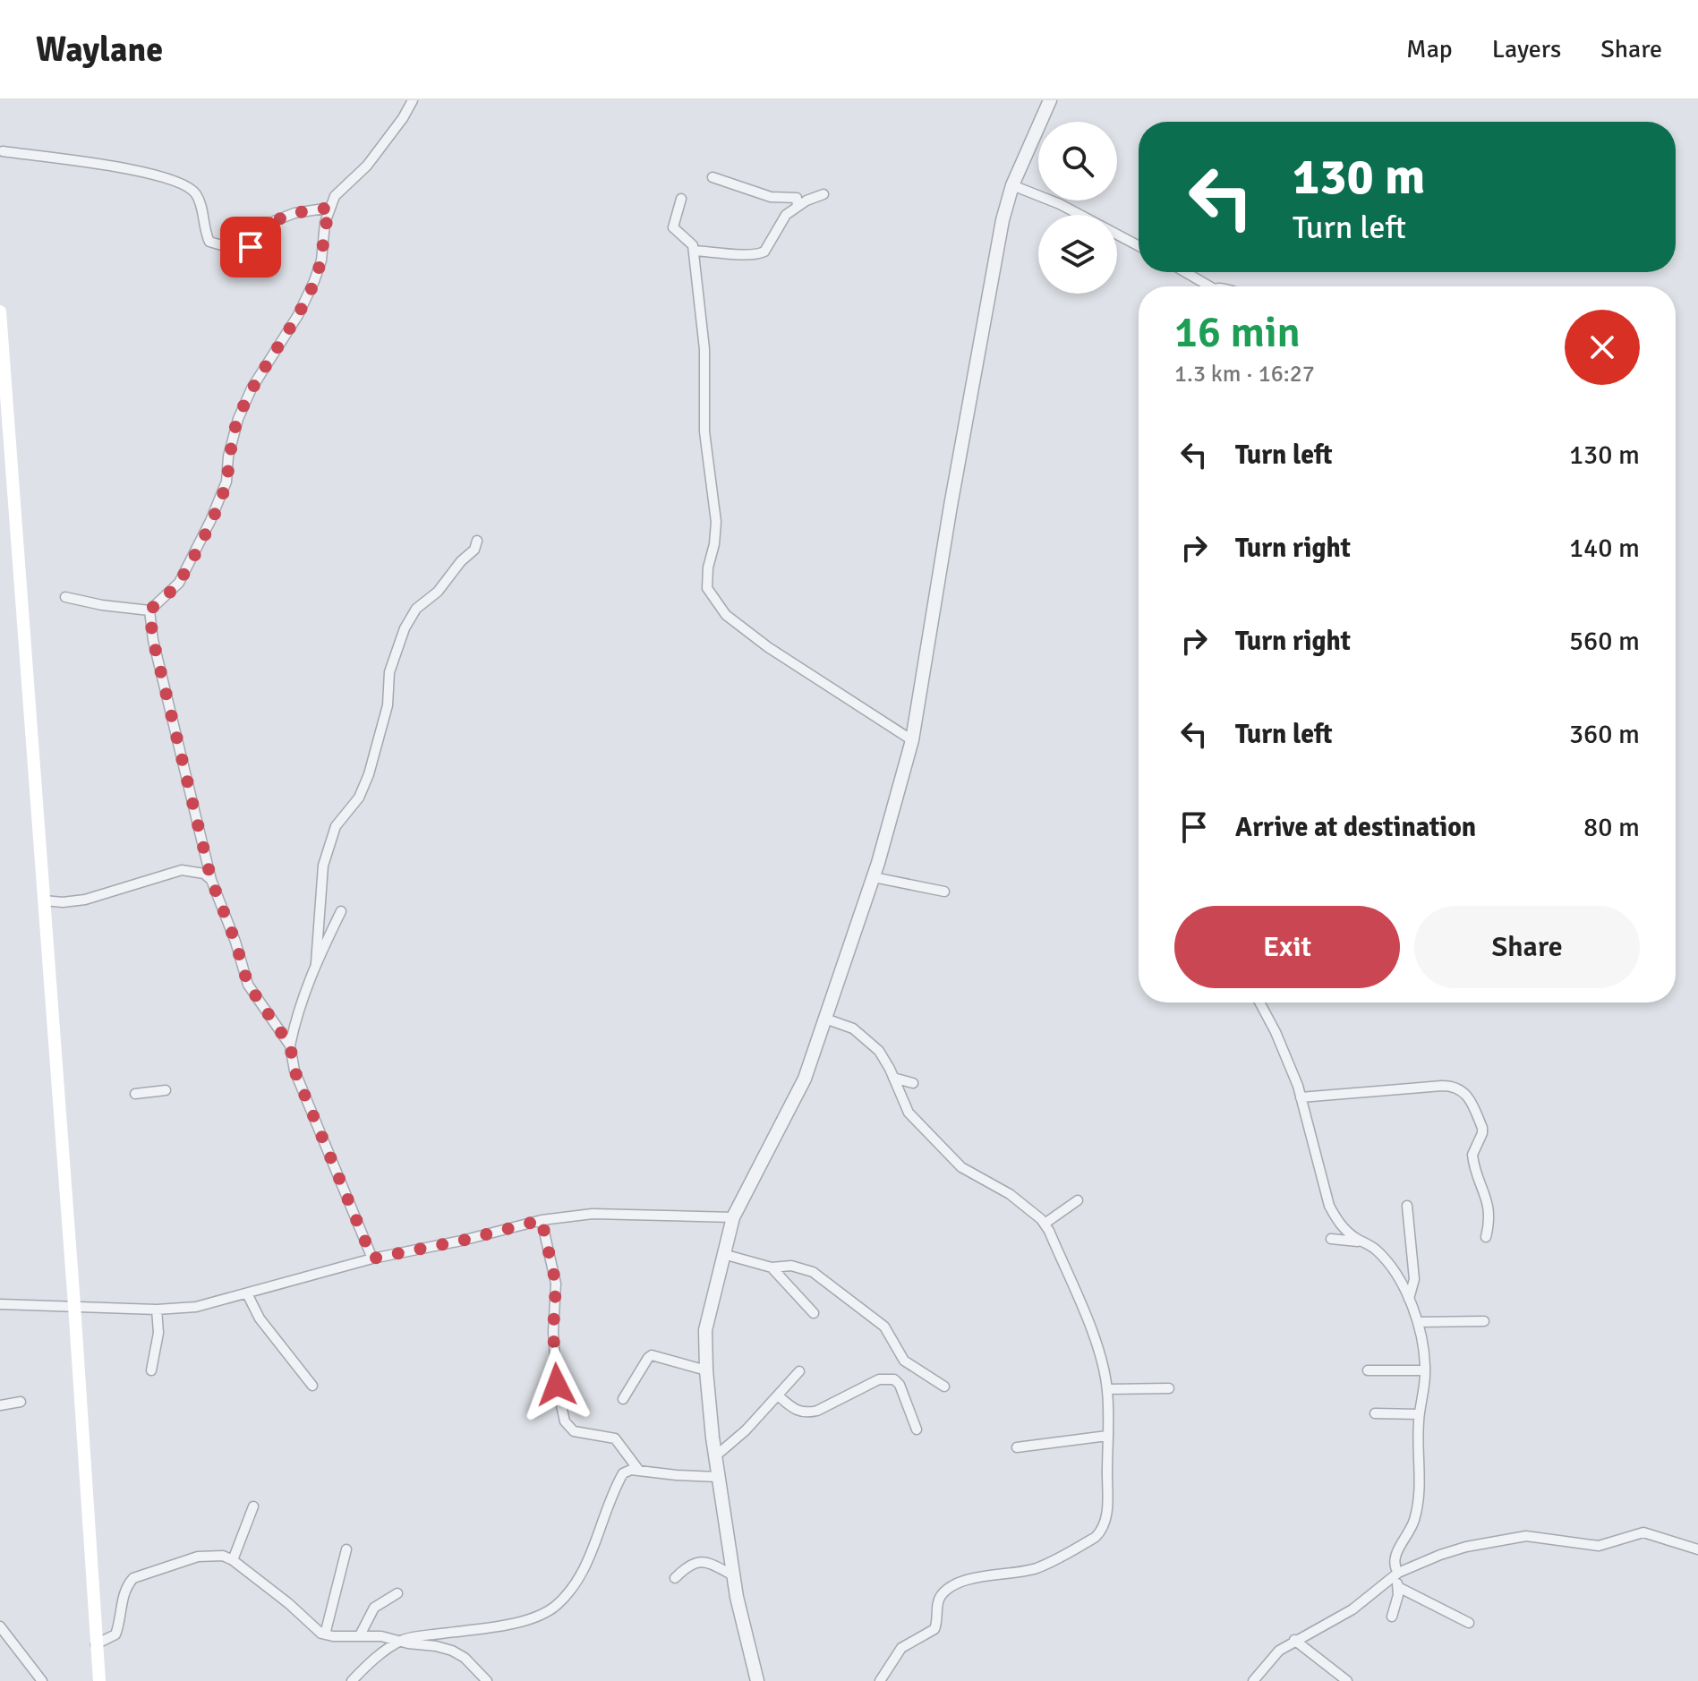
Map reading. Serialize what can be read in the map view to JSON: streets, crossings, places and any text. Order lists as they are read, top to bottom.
{
  "page": {
    "header": "Waylane",
    "nav": ["Map", "Layers", "Share"],
    "turn": ["130 m", "Turn left"],
    "heading": ["16 min", "1.3 km · 16:27"],
    "list": [
      {
        "name": "Turn left",
        "value": "130 m"
      },
      {
        "name": "Turn right",
        "value": "140 m"
      },
      {
        "name": "Turn right",
        "value": "560 m"
      },
      {
        "name": "Turn left",
        "value": "360 m"
      },
      {
        "name": "Arrive at destination",
        "value": "80 m"
      }
    ],
    "buttons": ["Exit", "Share"]
  }
}
